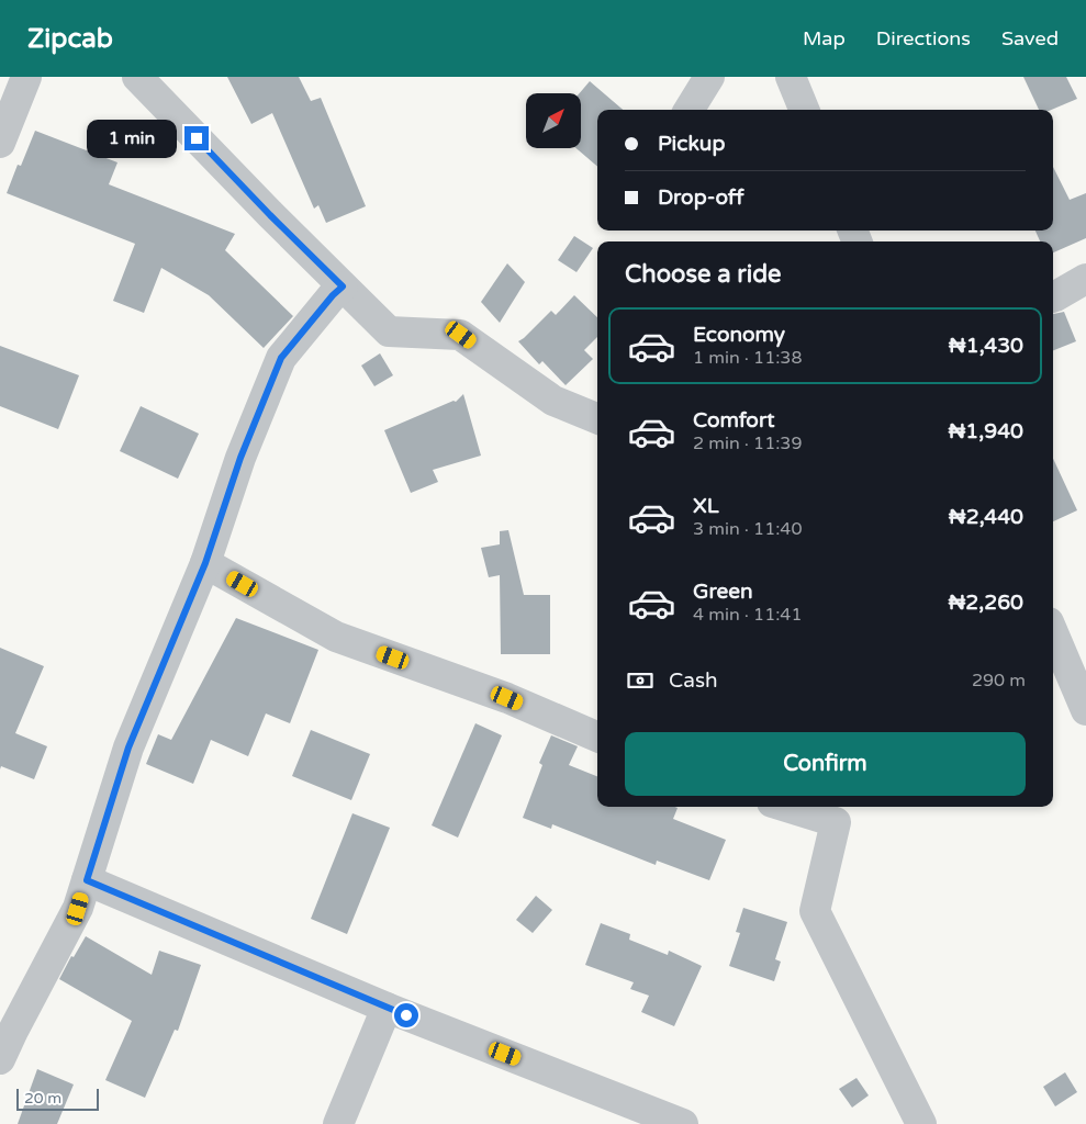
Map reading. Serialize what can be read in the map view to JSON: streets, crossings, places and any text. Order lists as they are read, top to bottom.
{
  "scale_bar": "20 m",
  "north": "top right",
  "page": {
    "header": "Zipcab",
    "nav": ["Map", "Directions", "Saved"],
    "banner": ["Pickup", "Drop-off"],
    "bubble": "1 min",
    "heading": "Choose a ride",
    "list": [
      {
        "name": "Economy",
        "note": "1 min · 11:38",
        "value": "₦1,430"
      },
      {
        "name": "Comfort",
        "note": "2 min · 11:39",
        "value": "₦1,940"
      },
      {
        "name": "XL",
        "note": "3 min · 11:40",
        "value": "₦2,440"
      },
      {
        "name": "Green",
        "note": "4 min · 11:41",
        "value": "₦2,260"
      }
    ],
    "pay": ["Cash", "290 m"],
    "buttons": "Confirm",
    "scale": "20 m"
  }
}
